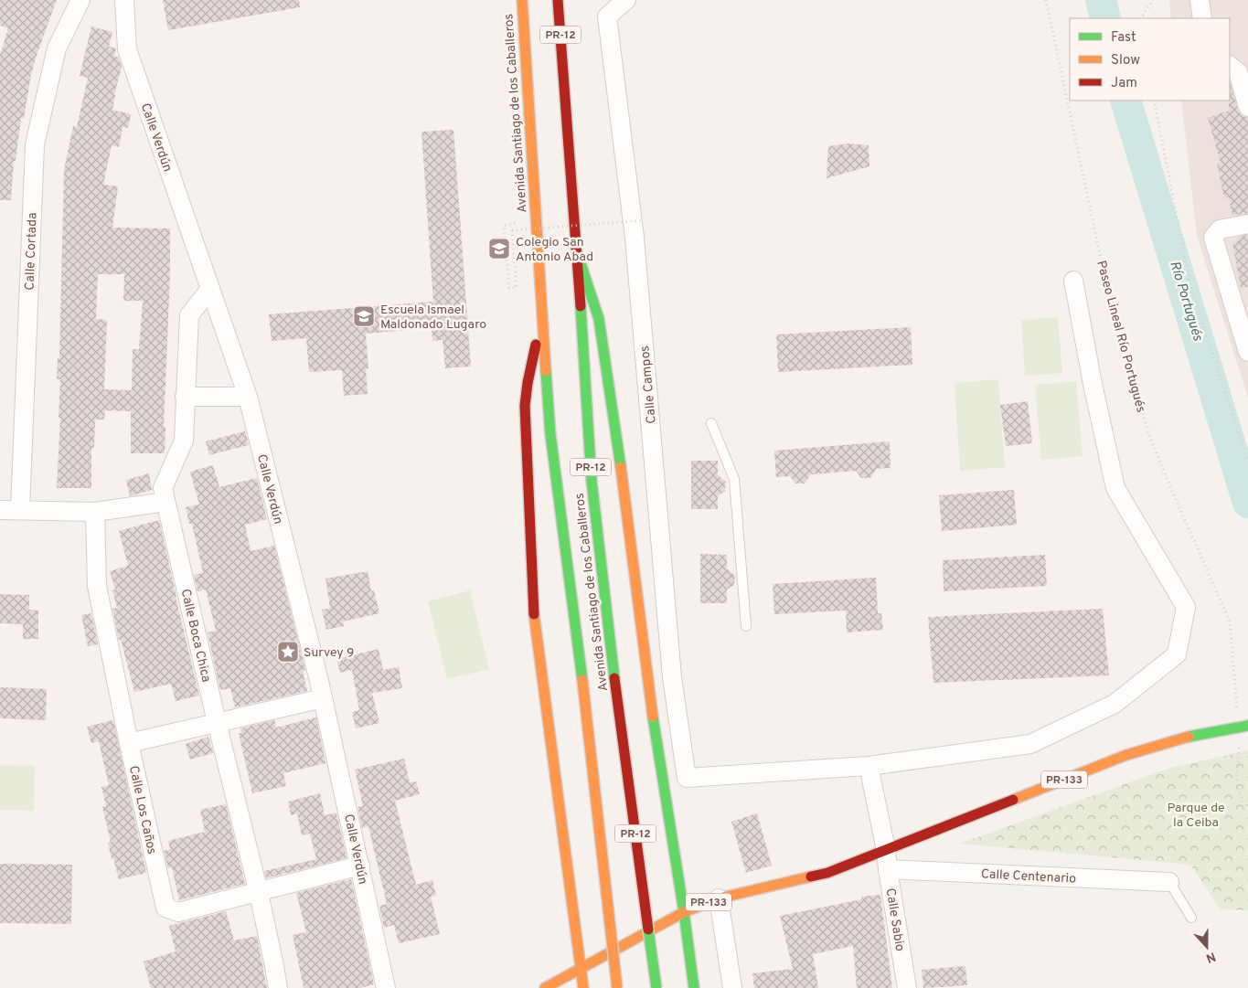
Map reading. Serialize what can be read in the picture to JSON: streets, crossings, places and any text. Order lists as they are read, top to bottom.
{
  "streets": {
    "main road": ["PR-12", "Avenida Santiago de los Caballeros", "PR-133"],
    "street": [
      "Calle Verdún",
      "Calle Cortada",
      "Calle Campos",
      "Calle Boca Chica",
      "Calle Los Caños",
      "Calle Centenario",
      "Calle Sabio"
    ],
    "path": ["Paseo Lineal Río Portugués"]
  },
  "crossings": [
    ["Calle Verdún", "Calle Boca Chica"],
    ["Calle Verdún", "Calle Los Caños"],
    ["Paseo Lineal Río Portugués", "PR-133"],
    ["Calle Campos", "Calle Sabio"],
    ["Calle Boca Chica", "Calle Los Caños"],
    ["PR-133", "Calle Sabio"],
    ["Calle Centenario", "Calle Sabio"]
  ],
  "water": ["Río Portugués"],
  "parks": ["Parque de la Ceiba"],
  "places": {
    "school or university": ["Colegio San Antonio Abad", "Escuela Ismael Maldonado Lugaro"],
    "place": ["Survey 9"]
  },
  "legend": ["Fast", "Slow", "Jam"],
  "north": "bottom"
}
